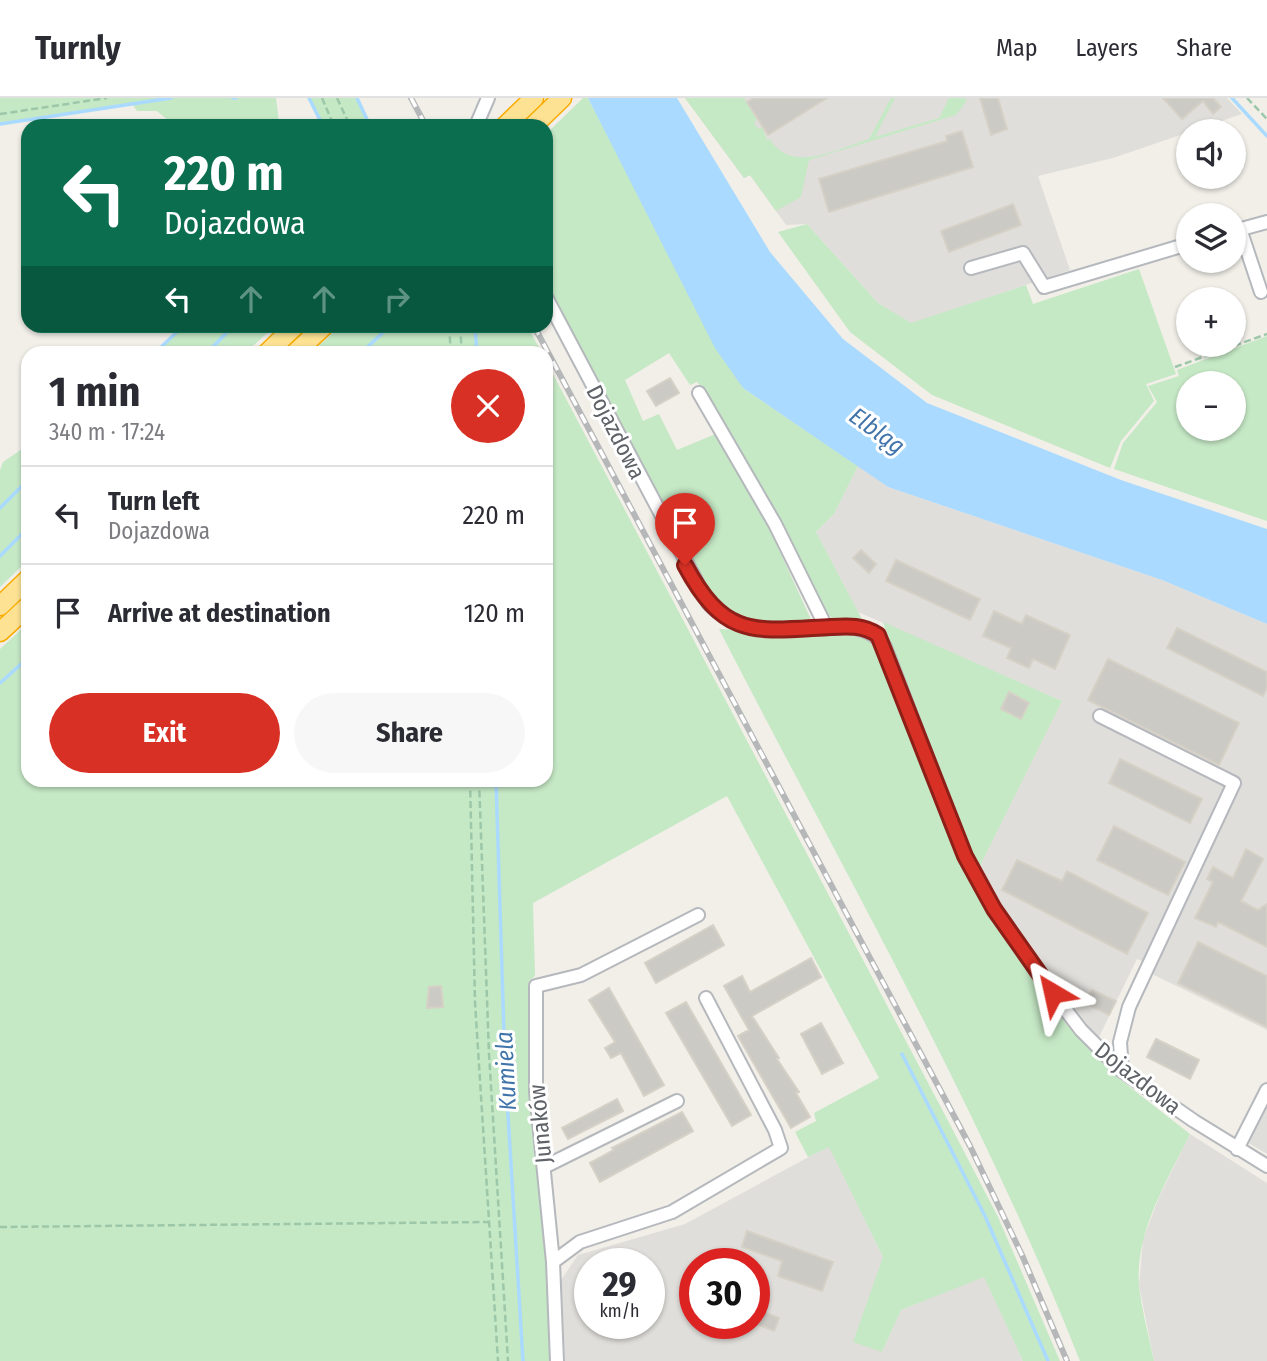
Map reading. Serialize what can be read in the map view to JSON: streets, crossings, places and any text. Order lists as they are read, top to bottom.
{
  "streets": {
    "street": ["Dojazdowa", "Junaków"]
  },
  "water": ["Elbląg", "Kumiela"],
  "page": {
    "header": "Turnly",
    "nav": ["Map", "Layers", "Share"],
    "map_buttons": ["+", "−"],
    "turn": ["220 m", "Dojazdowa"],
    "heading": ["1 min", "340 m · 17:24"],
    "list": [
      {
        "name": "Turn left",
        "note": "Dojazdowa",
        "value": "220 m"
      },
      {
        "name": "Arrive at destination",
        "value": "120 m"
      }
    ],
    "buttons": ["Exit", "Share"],
    "speed": "29 km/h",
    "limit": "30"
  }
}
